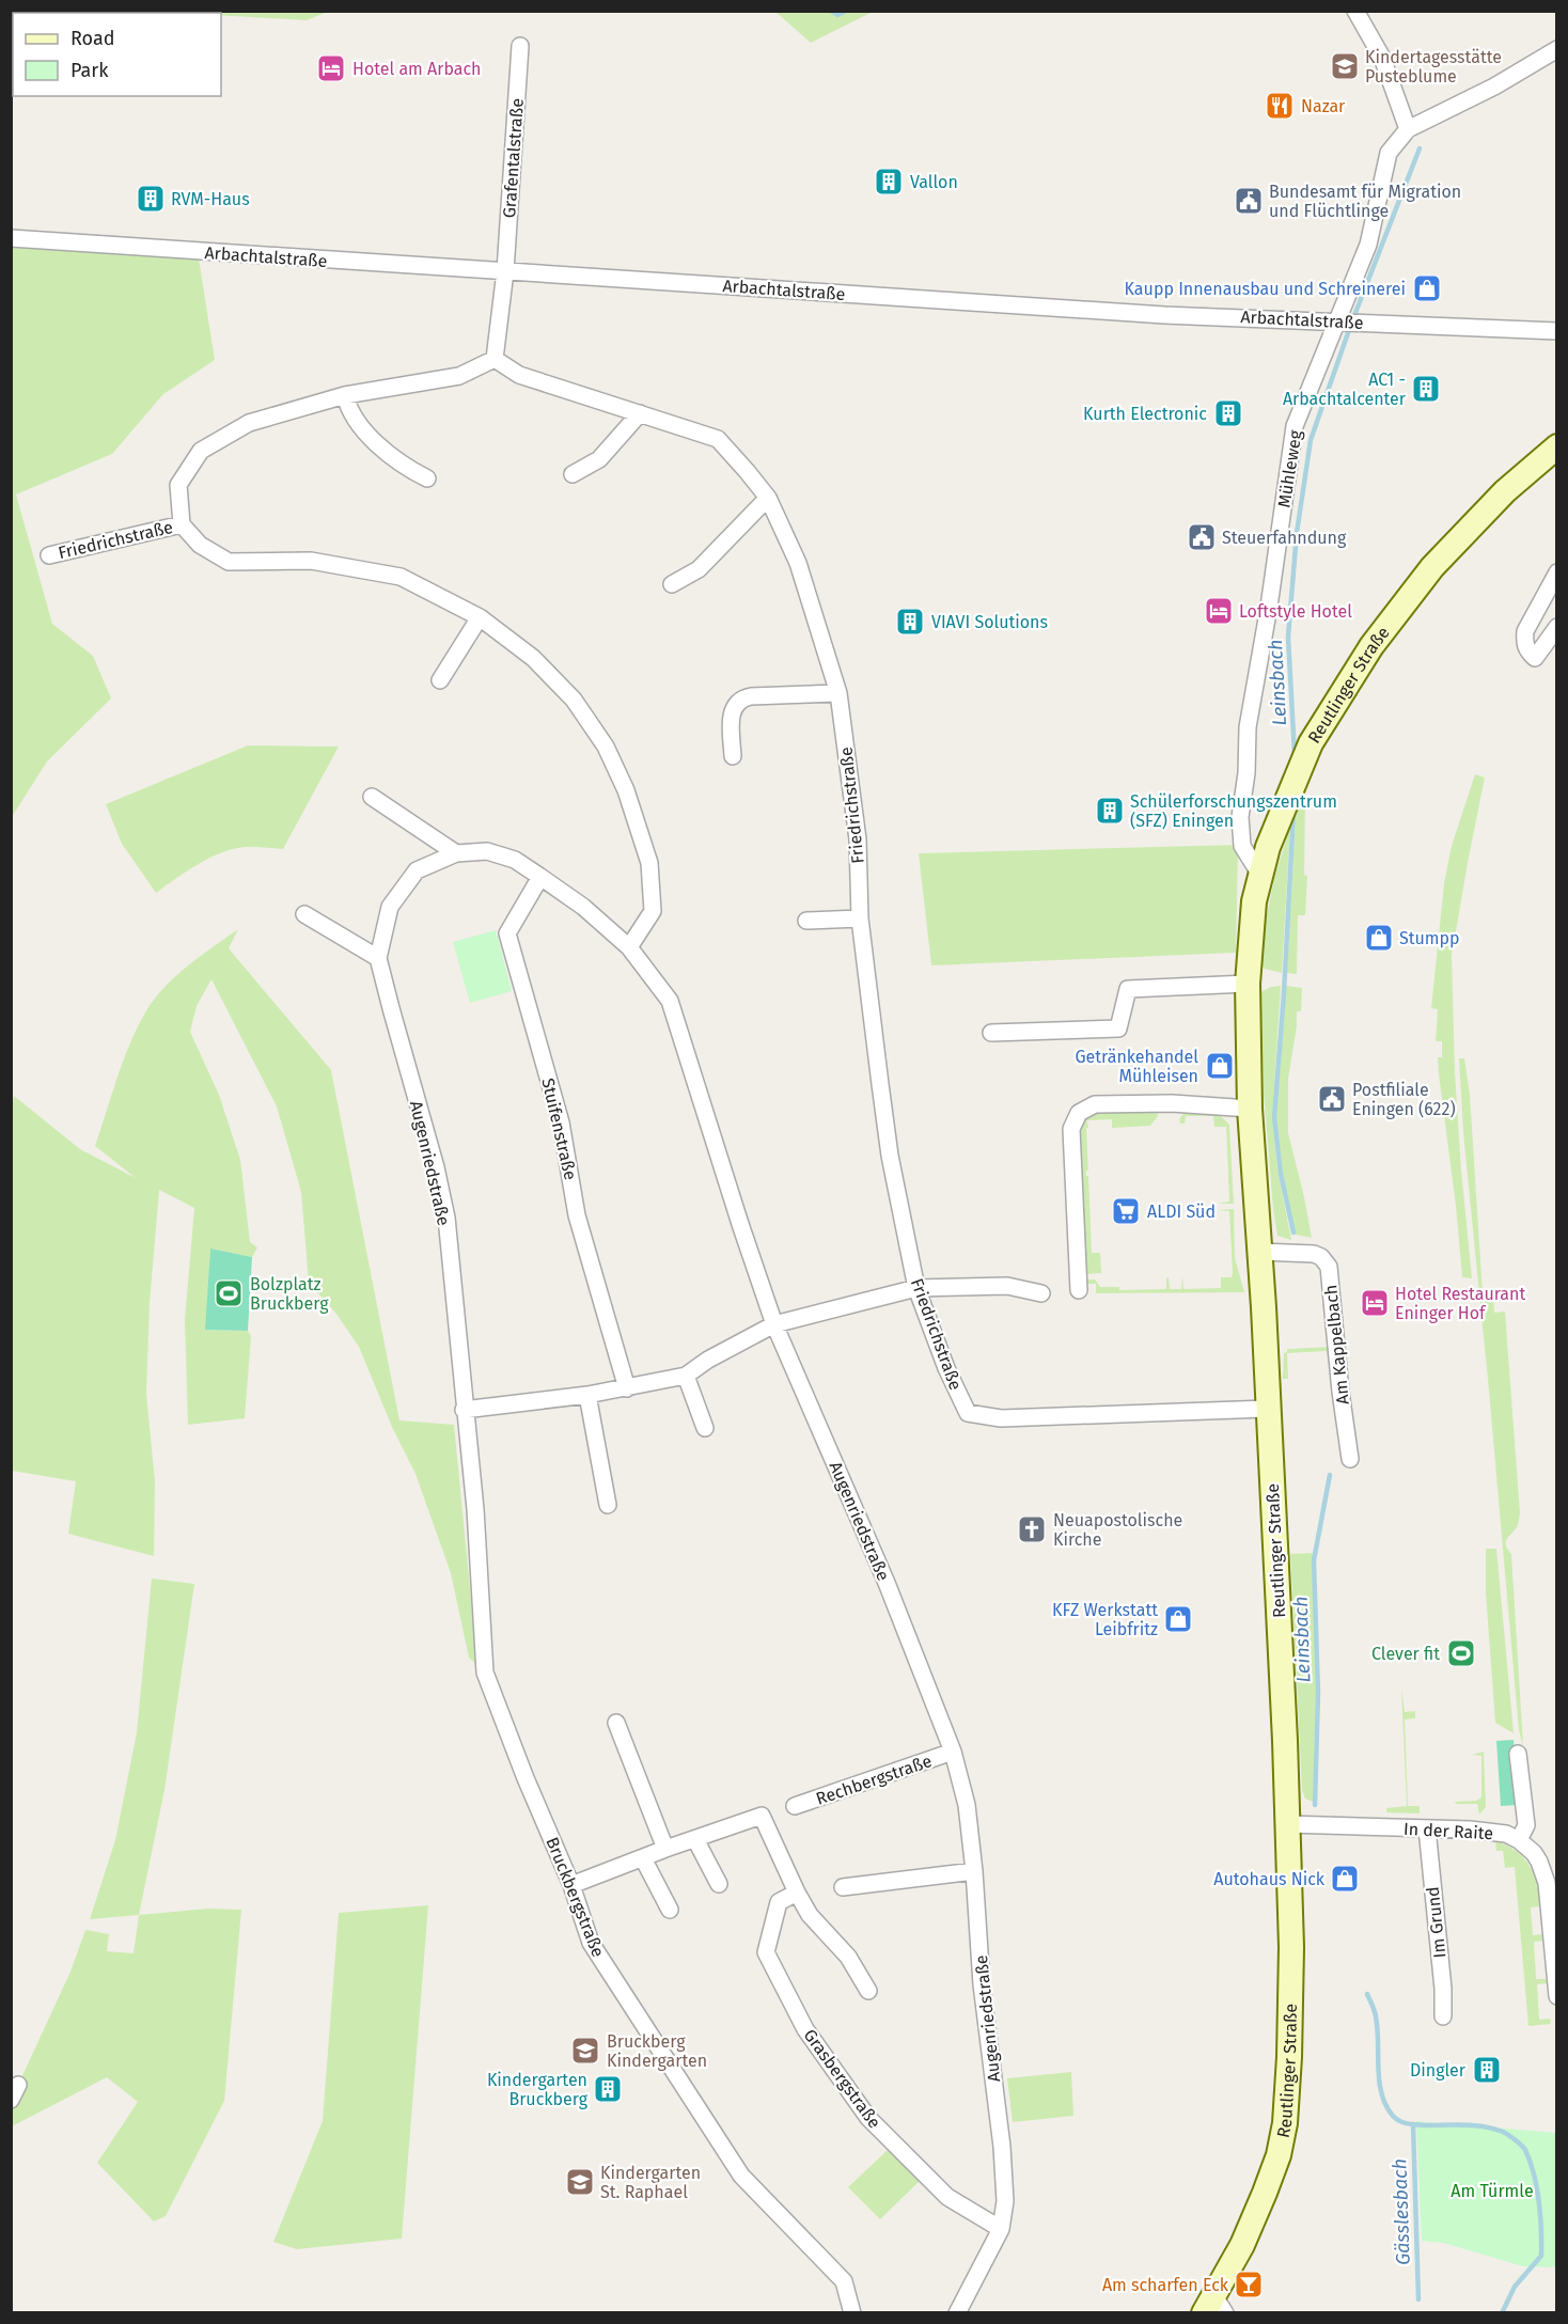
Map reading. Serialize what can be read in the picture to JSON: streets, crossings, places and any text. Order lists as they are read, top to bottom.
{
  "streets": {
    "main road": ["Reutlinger Straße"],
    "street": [
      "Grafentalstraße",
      "Arbachtalstraße",
      "Mühleweg",
      "Friedrichstraße",
      "Stuifenstraße",
      "Augenriedstraße",
      "Am Kappelbach",
      "Rechbergstraße",
      "In der Raite",
      "Bruckbergstraße",
      "Im Grund",
      "Grasbergstraße"
    ]
  },
  "crossings": [
    ["Grafentalstraße", "Arbachtalstraße"],
    ["Arbachtalstraße", "Mühleweg"],
    ["Mühleweg", "Reutlinger Straße"],
    ["Friedrichstraße", "Reutlinger Straße"],
    ["Friedrichstraße", "Augenriedstraße"],
    ["Reutlinger Straße", "Am Kappelbach"],
    ["Reutlinger Straße", "In der Raite"],
    ["Stuifenstraße", "Augenriedstraße"],
    ["Augenriedstraße", "Rechbergstraße"],
    ["Augenriedstraße", "Bruckbergstraße"],
    ["Augenriedstraße", "Grasbergstraße"],
    ["In der Raite", "Im Grund"]
  ],
  "water": ["Leinsbach", "Gässlesbach"],
  "parks": ["Am Türmle"],
  "places": {
    "school or university": ["Kindertagesstätte Pusteblume", "Bruckberg Kindergarten", "Kindergarten St. Raphael"],
    "hotel": ["Hotel am Arbach", "Loftstyle Hotel", "Hotel Restaurant Eninger Hof"],
    "restaurant": ["Nazar"],
    "building": [
      "Vallon",
      "RVM-Haus",
      "AC1 - Arbachtalcenter",
      "Kurth Electronic",
      "VIAVI Solutions",
      "Schülerforschungszentrum (SFZ) Eningen",
      "Dingler",
      "Kindergarten Bruckberg"
    ],
    "public building": ["Bundesamt für Migration und Flüchtlinge", "Steuerfahndung", "Postfiliale Eningen (622)"],
    "shop": [
      "Kaupp Innenausbau und Schreinerei",
      "Stumpp",
      "Getränkehandel Mühleisen",
      "KFZ Werkstatt Leibfritz",
      "Autohaus Nick"
    ],
    "supermarket": ["ALDI Süd"],
    "sports": ["Bolzplatz Bruckberg", "Clever fit"],
    "church": ["Neuapostolische Kirche"],
    "bar": ["Am scharfen Eck"]
  },
  "legend": ["Road", "Park"]
}
